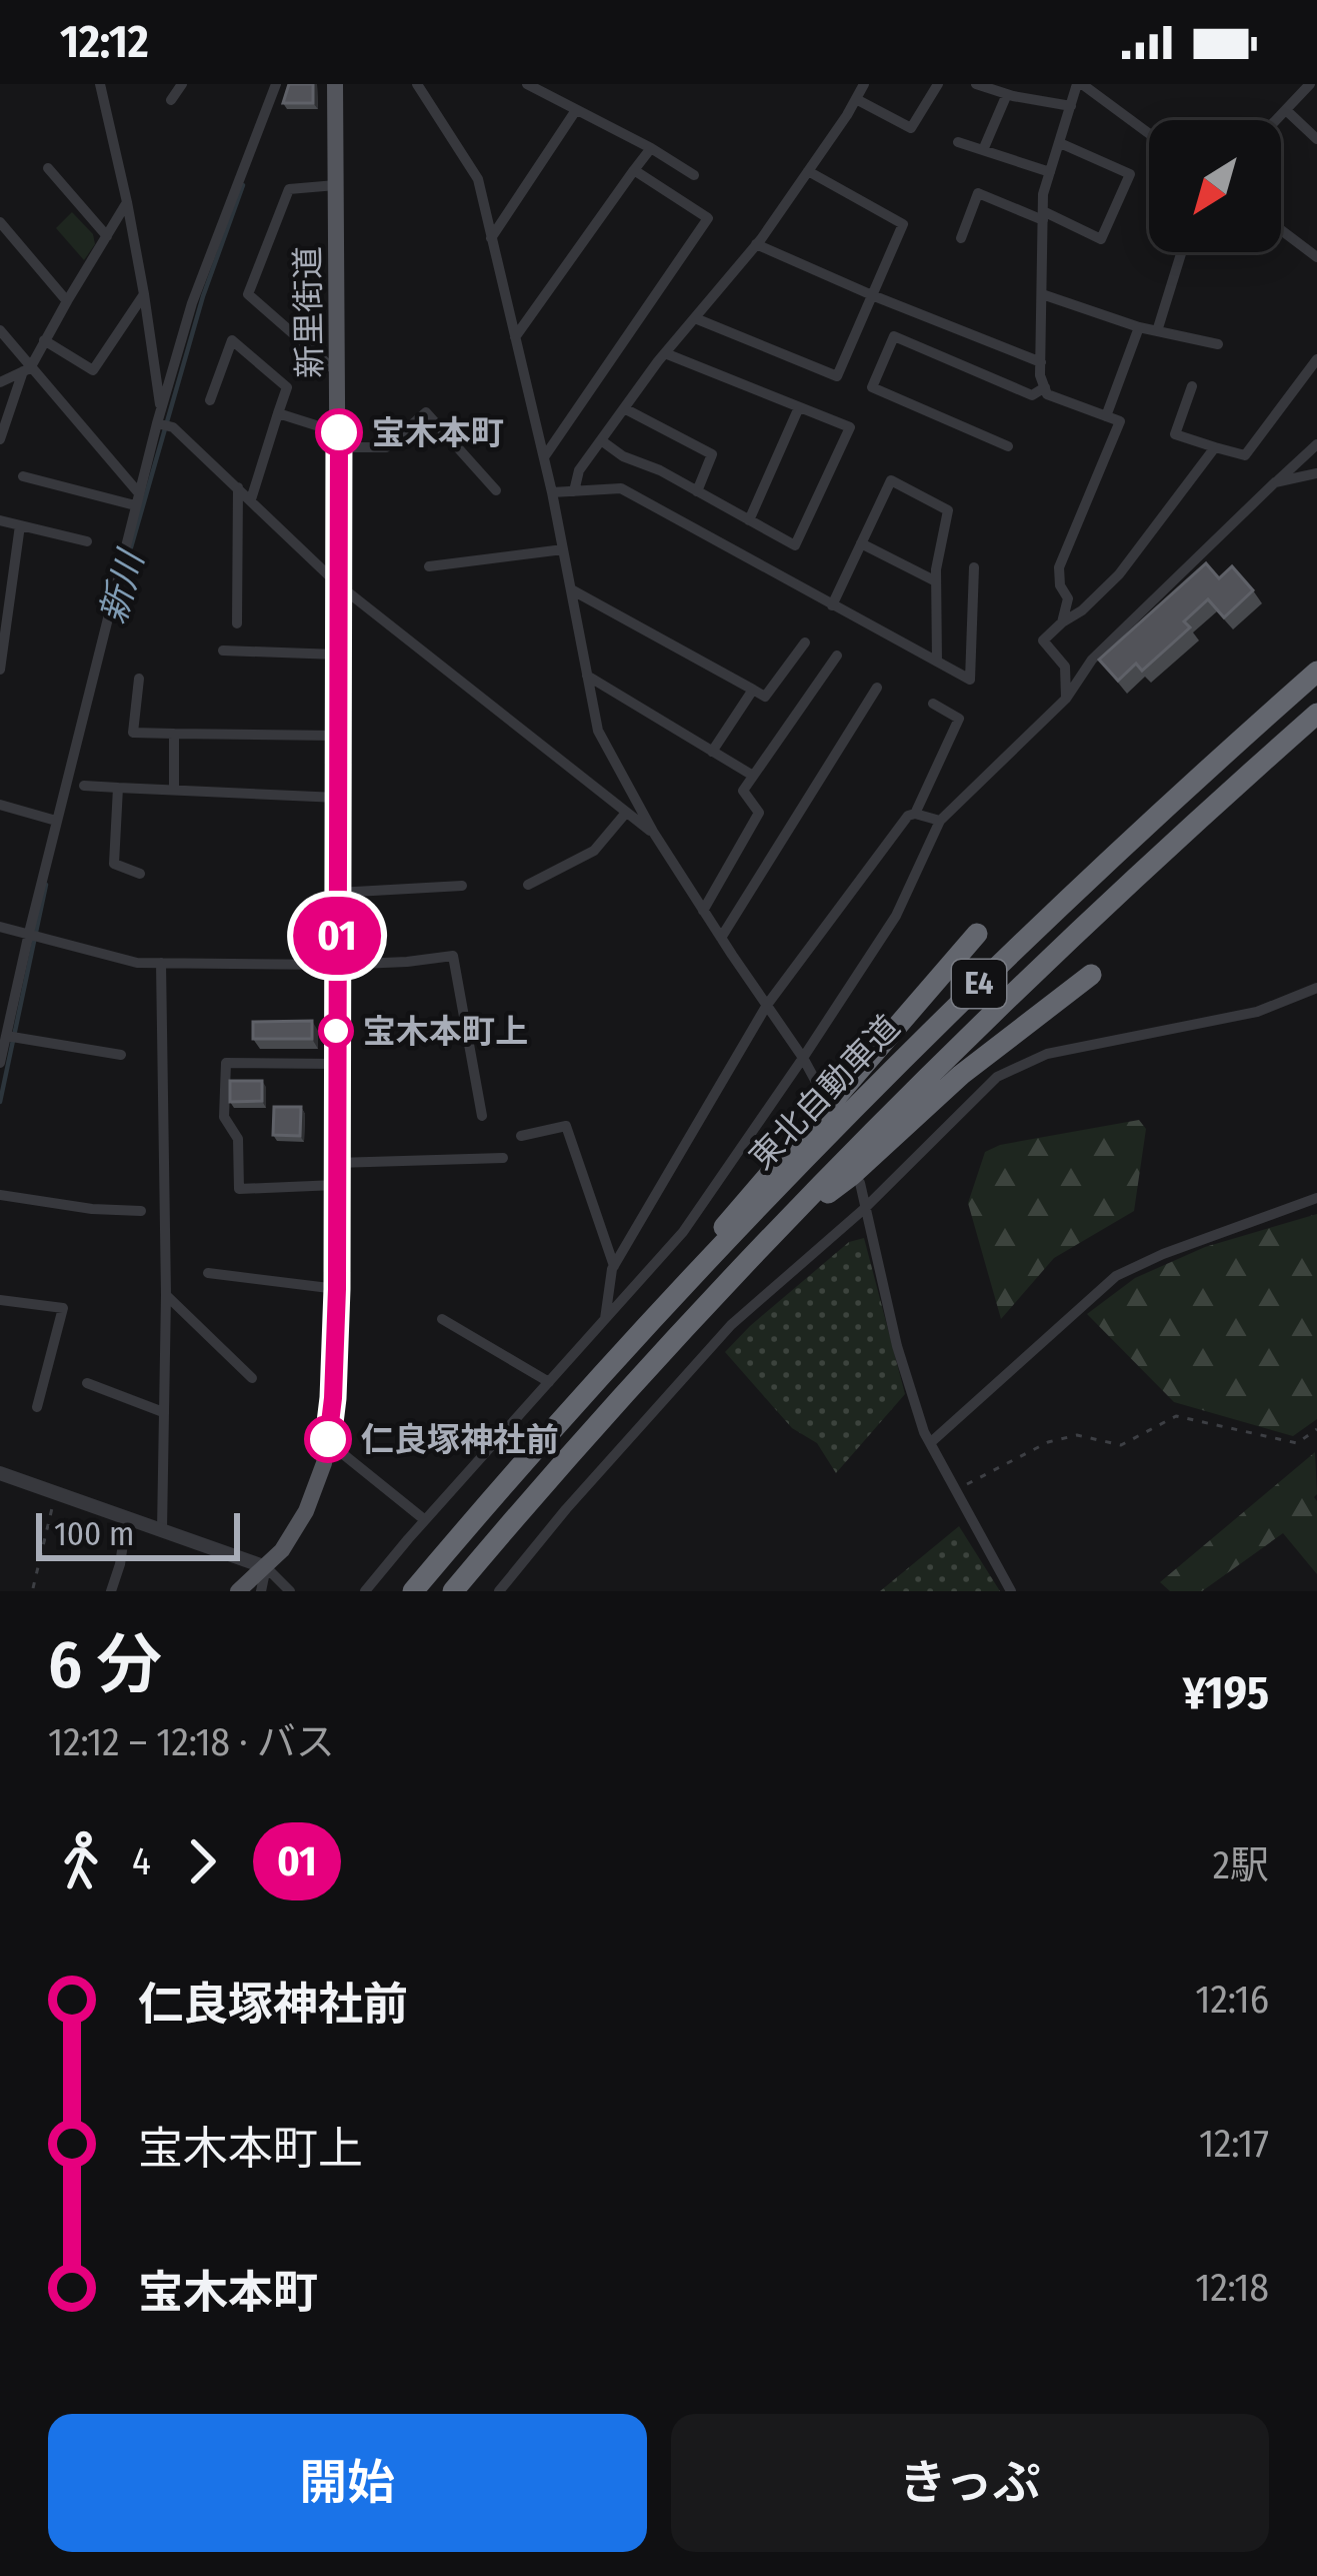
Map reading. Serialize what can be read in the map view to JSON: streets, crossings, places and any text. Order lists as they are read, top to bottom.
{
  "streets": {
    "highway": ["E4", "東北自動車道"],
    "main road": ["新里街道"]
  },
  "water": ["新川"],
  "places": ["宝木本町", "宝木本町上", "仁良塚神社前"],
  "lines": ["bus line 01"],
  "scale_bar": "100 m",
  "north": "bottom left",
  "page": {
    "status": "12:12",
    "on_map": "01",
    "scale": "100 m",
    "heading": ["6 分", "12:12 – 12:18 · バス", "¥195"],
    "legs": ["4", "01", "2駅"],
    "list": [
      {
        "name": "仁良塚神社前",
        "value": "12:16"
      },
      {
        "name": "宝木本町上",
        "value": "12:17"
      },
      {
        "name": "宝木本町",
        "value": "12:18"
      }
    ],
    "buttons": ["開始", "きっぷ"]
  }
}
